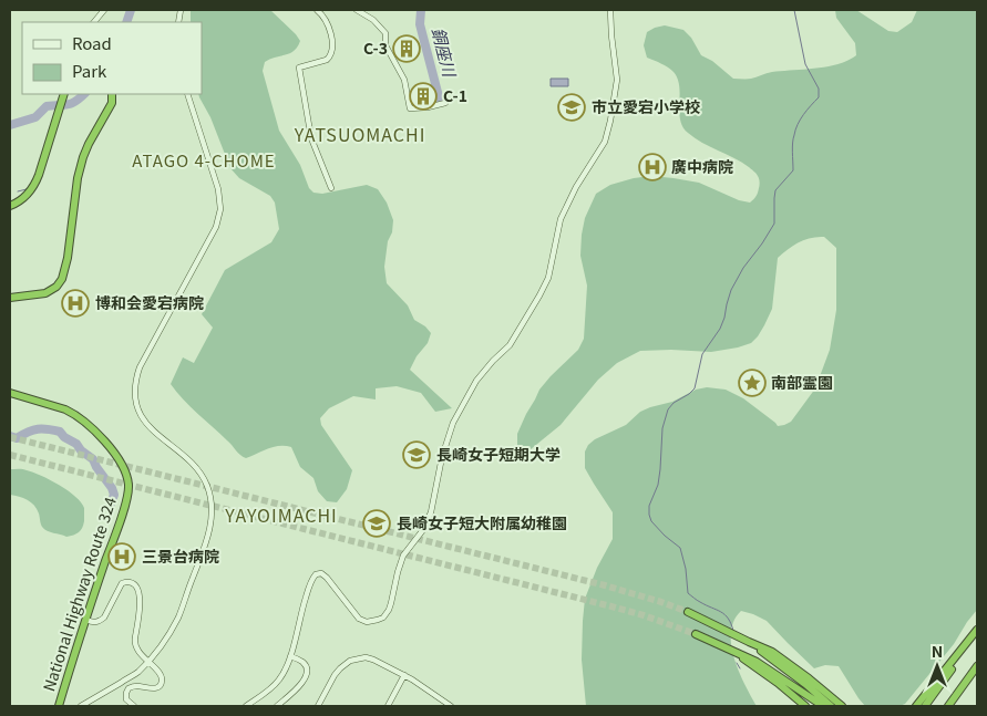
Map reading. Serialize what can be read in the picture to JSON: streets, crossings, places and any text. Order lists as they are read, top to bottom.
{
  "streets": {
    "highway": ["National Highway Route 324"]
  },
  "districts": ["YATSUOMACHI", "ATAGO 4-CHOME", "YAYOIMACHI"],
  "water": ["銅座川"],
  "places": {
    "building": ["C-3", "C-1"],
    "school or university": ["市立愛宕小学校", "長崎女子短期大学", "長崎女子短大附属幼稚園"],
    "hospital": ["廣中病院", "博和会愛宕病院", "三景台病院"],
    "place": ["南部霊園"]
  },
  "legend": ["Road", "Park"],
  "north": "top"
}
